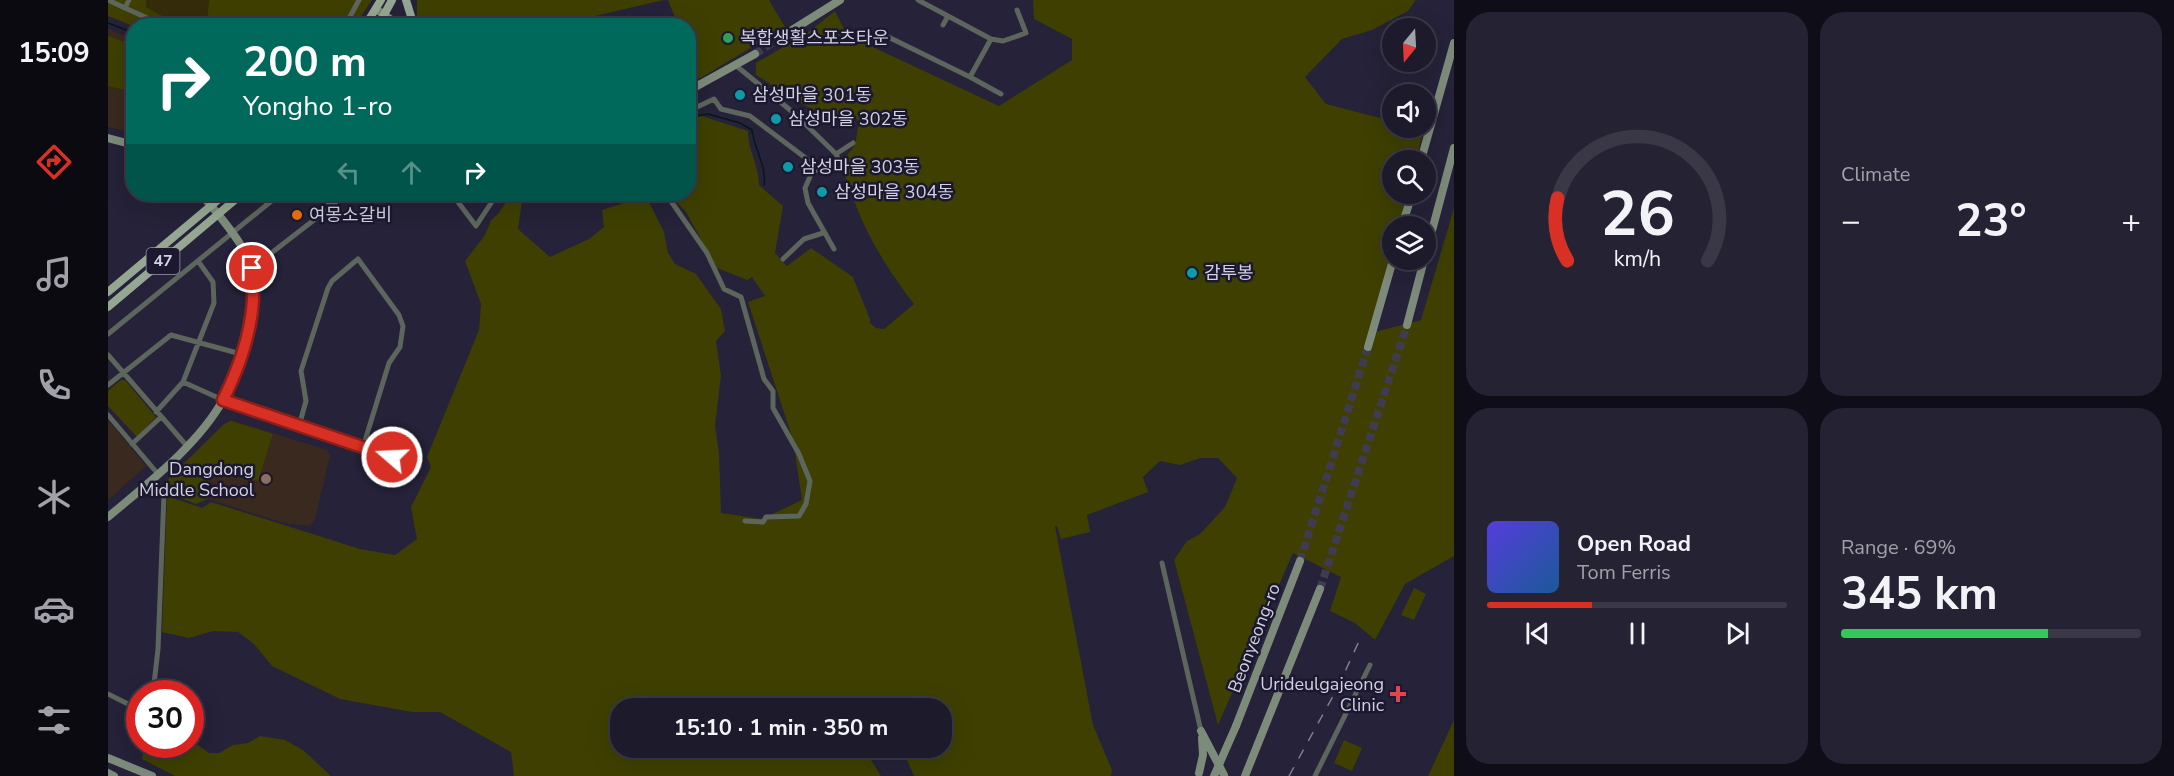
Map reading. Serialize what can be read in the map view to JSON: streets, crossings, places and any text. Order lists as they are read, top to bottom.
{
  "streets": {
    "main road": ["47"],
    "street": ["Beonyeong-ro"]
  },
  "places": {
    "other": [
      "복합생활스포츠타운",
      "삼성마을 301동",
      "삼성마을 302동",
      "삼성마을 303동",
      "삼성마을 304동",
      "여몽소갈비",
      "감투봉",
      "Dangdong Middle School"
    ],
    "health": ["Urideulgajeong Clinic"]
  },
  "north": "bottom",
  "page": {
    "tabs": "15:09",
    "tile": [
      "Climate",
      ["Range · 69%", "345 km"]
    ],
    "turn": ["200 m", "Yongho 1-ro"],
    "heat": ["−", "23°", "+"],
    "song": ["Open Road", "Tom Ferris"],
    "limit": "30",
    "trip": "15:10 · 1 min · 350 m",
    "gauge": ["26", "km/h"]
  }
}
